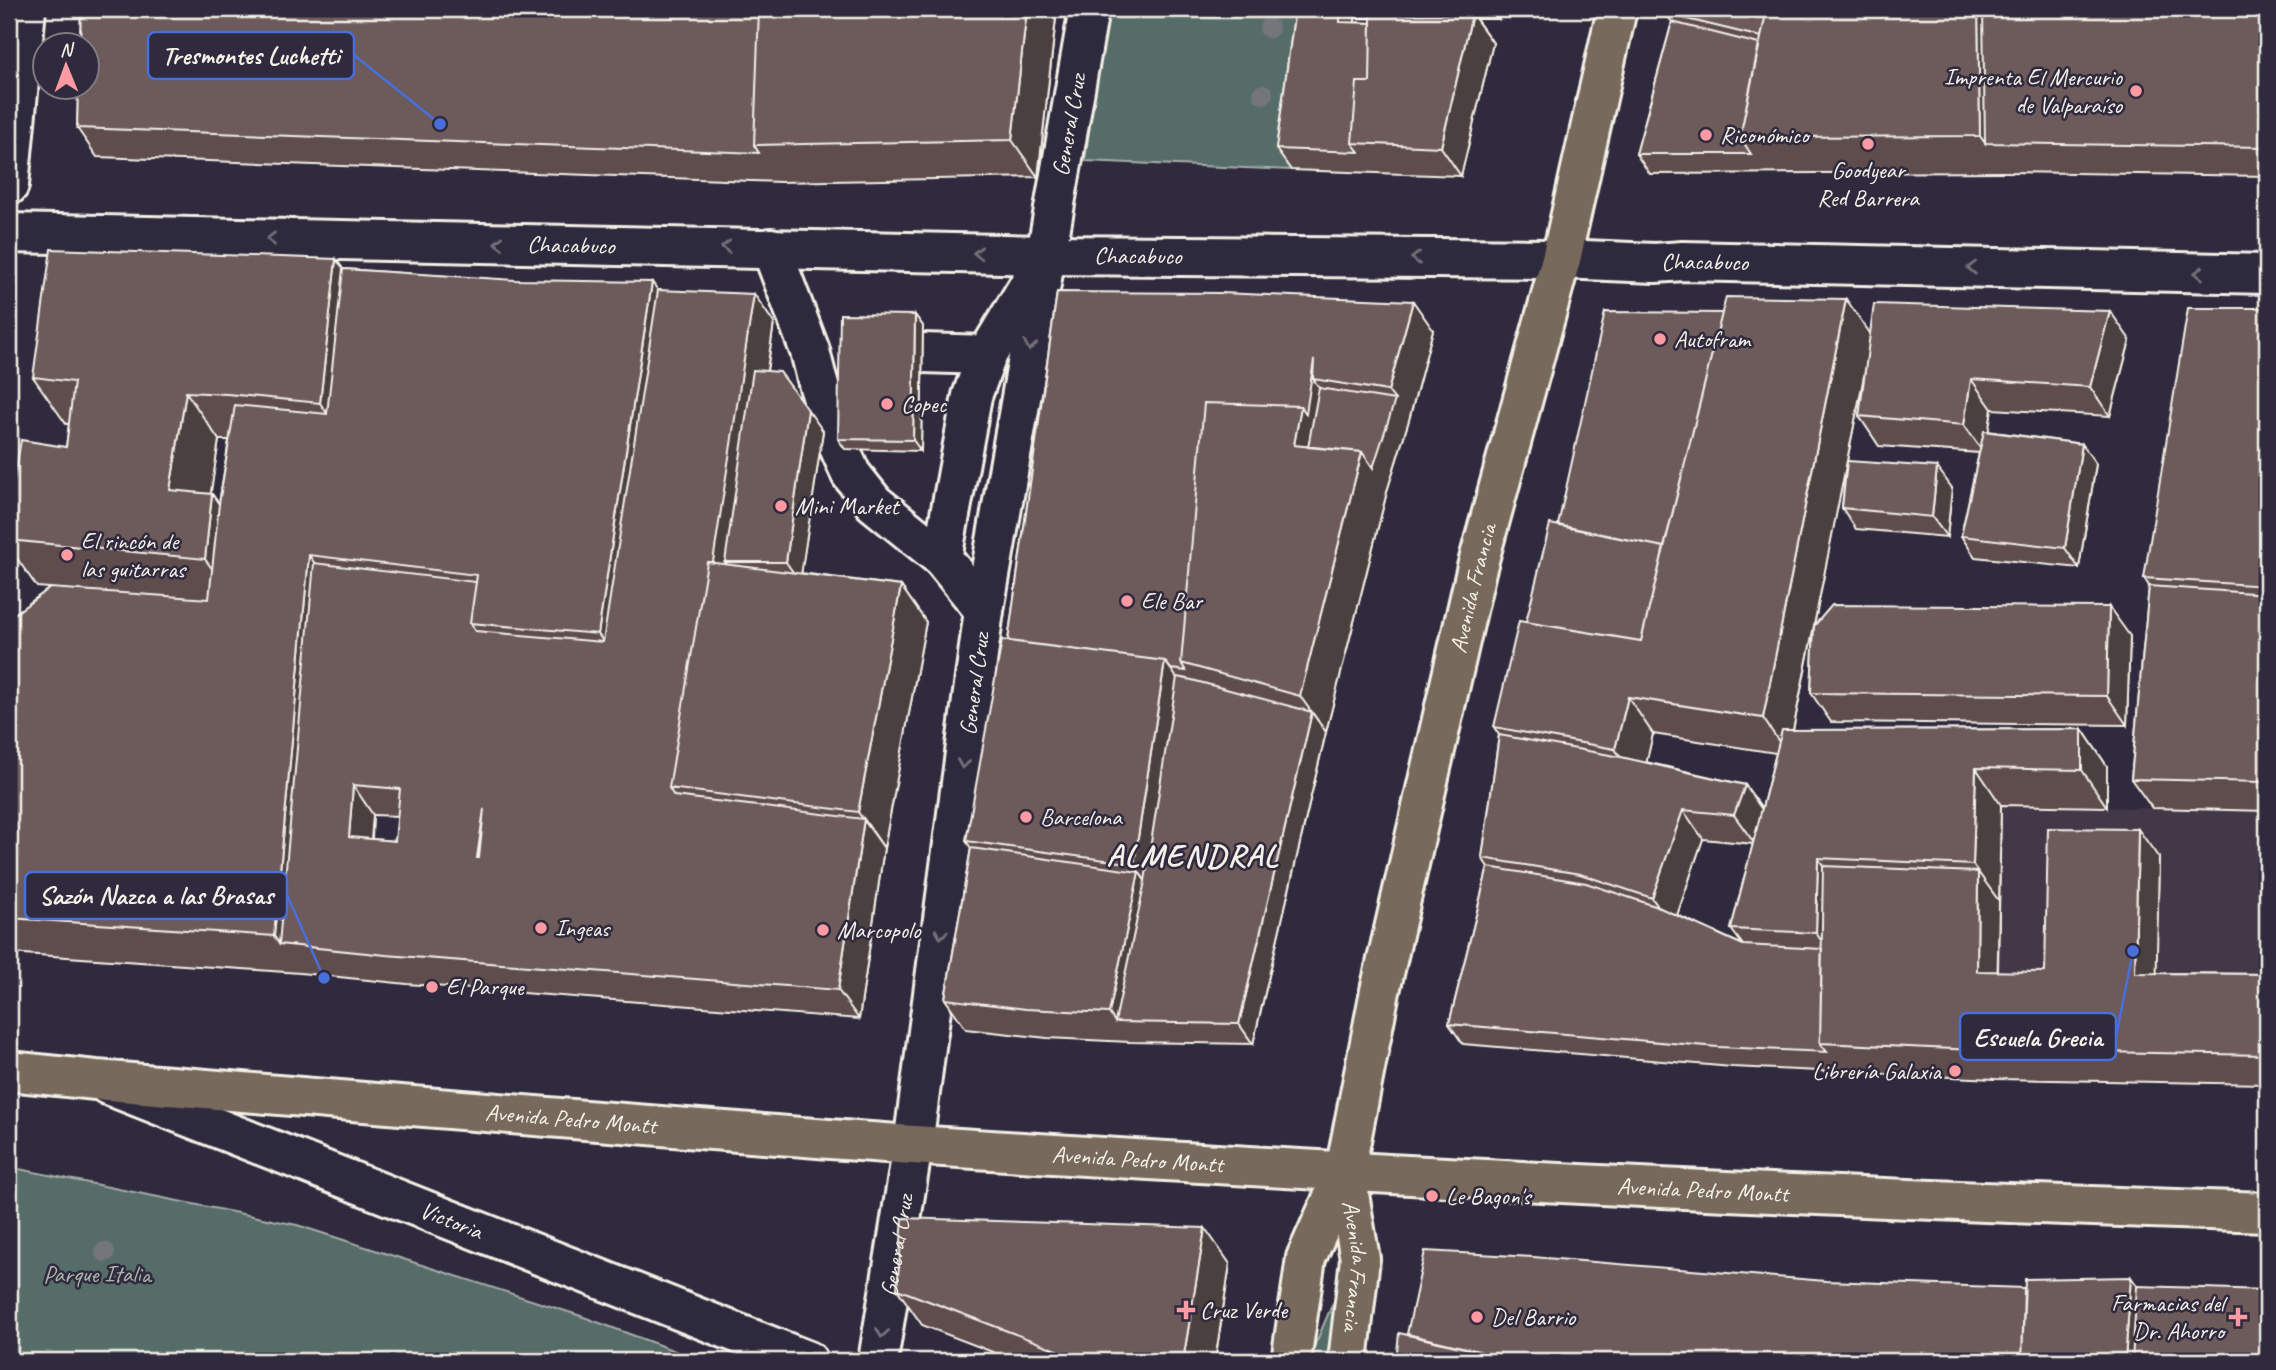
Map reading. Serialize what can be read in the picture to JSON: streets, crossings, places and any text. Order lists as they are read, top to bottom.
{
  "streets": {
    "main road": ["Avenida Francia", "Avenida Pedro Montt"],
    "street": ["General Cruz", "Chacabuco", "Victoria"]
  },
  "crossings": [
    ["General Cruz", "Chacabuco"],
    ["General Cruz", "Avenida Pedro Montt"],
    ["Chacabuco", "Avenida Francia"],
    ["Avenida Francia", "Avenida Pedro Montt"],
    ["Avenida Pedro Montt", "Victoria"]
  ],
  "one_way": ["General Cruz", "Chacabuco"],
  "districts": ["ALMENDRAL"],
  "parks": ["Parque Italia"],
  "places": {
    "other": [
      "Imprenta El Mercurio de Valparaíso",
      "Tresmontes Luchetti",
      "Riconómico",
      "Goodyear Red Barrera",
      "Autofram",
      "Copec",
      "Mini Market",
      "El rincón de las guitarras",
      "Ele Bar",
      "Barcelona",
      "Ingeas",
      "Marcopolo",
      "Escuela Grecia",
      "Sazón Nazca a las Brasas",
      "El Parque",
      "Librería Galaxia",
      "Le Bagon's",
      "Del Barrio"
    ],
    "health": ["Cruz Verde", "Farmacias del Dr. Ahorro"]
  },
  "north": "top"
}
